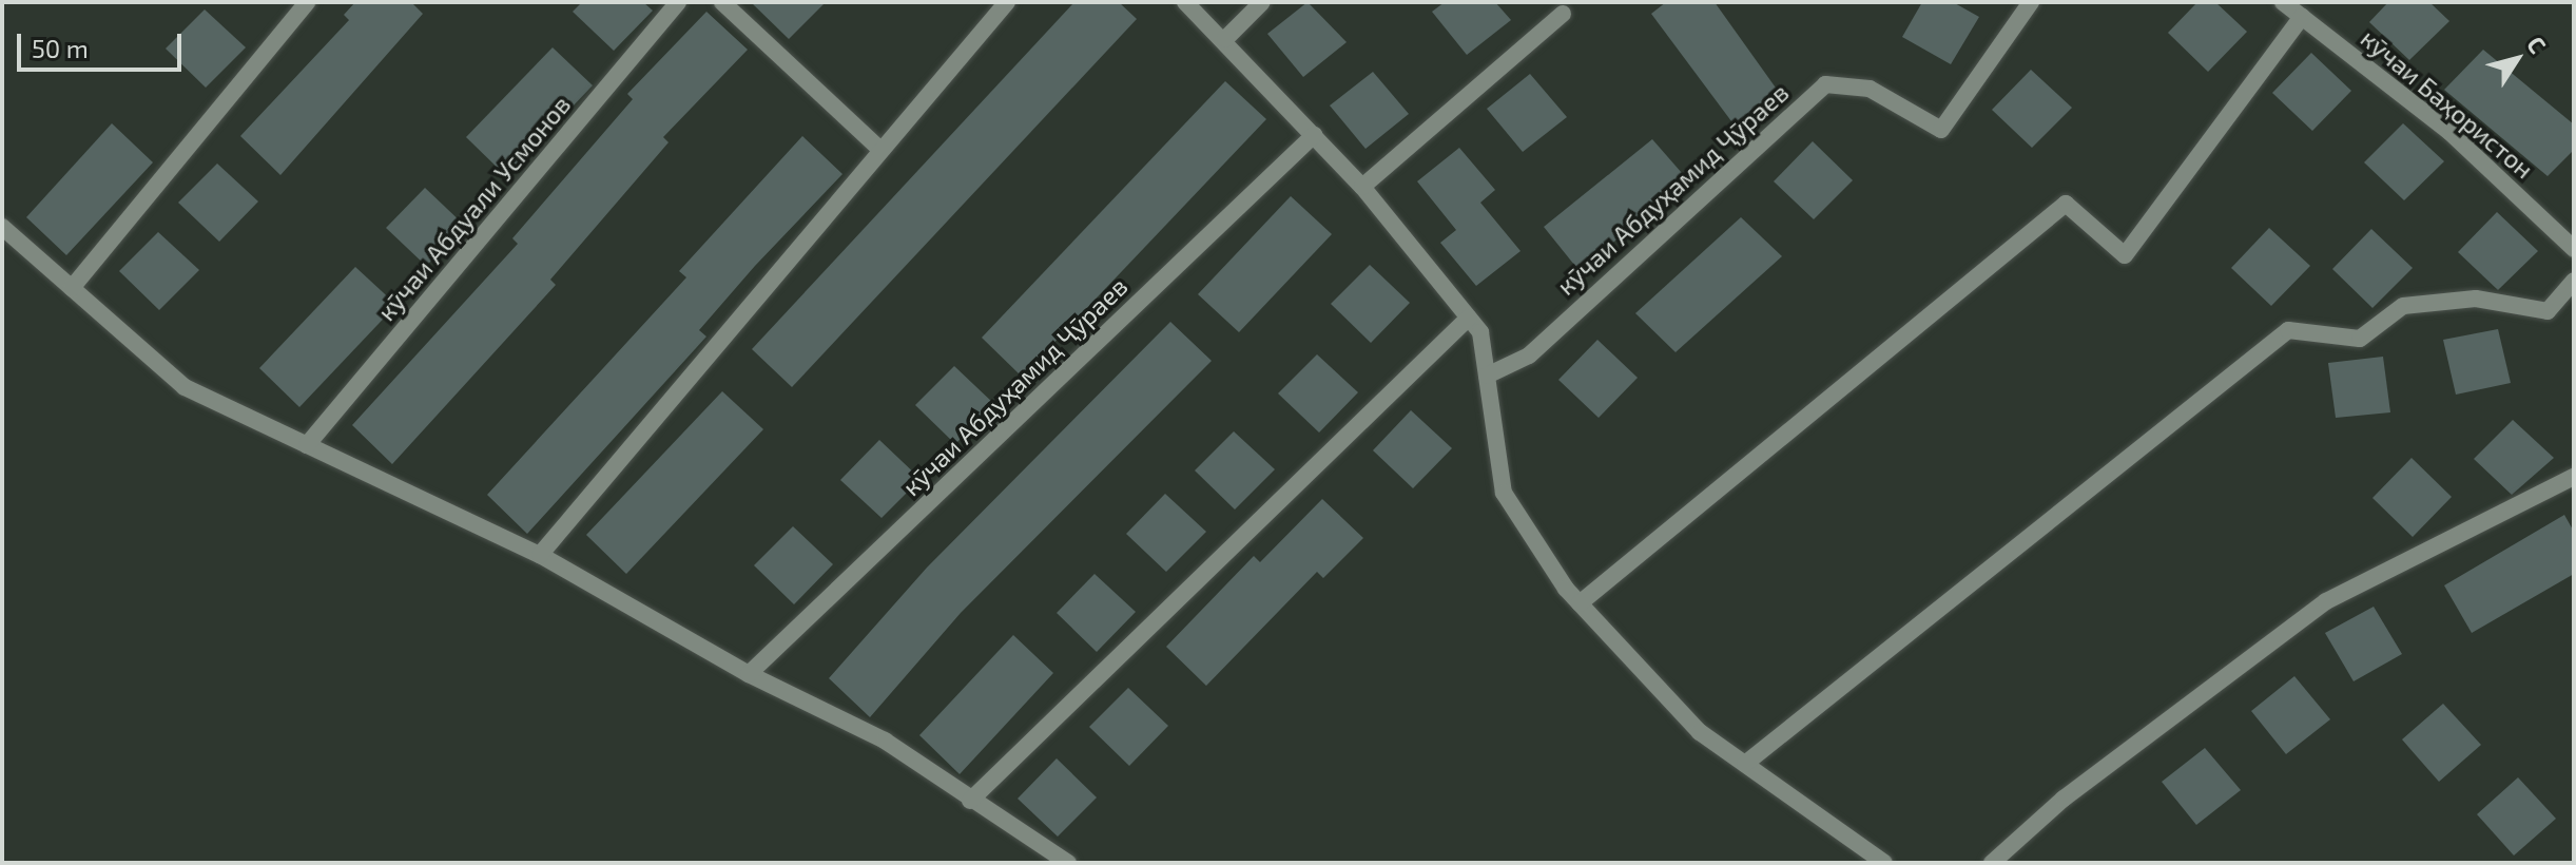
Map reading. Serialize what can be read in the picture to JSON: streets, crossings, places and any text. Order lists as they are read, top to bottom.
{
  "streets": {
    "street": ["кӯчаи Баҳористон", "кӯчаи Абдуҳамид Ҷӯраев", "кӯчаи Абдуали Усмонов"]
  },
  "scale_bar": "50 m",
  "north": "top right"
}
